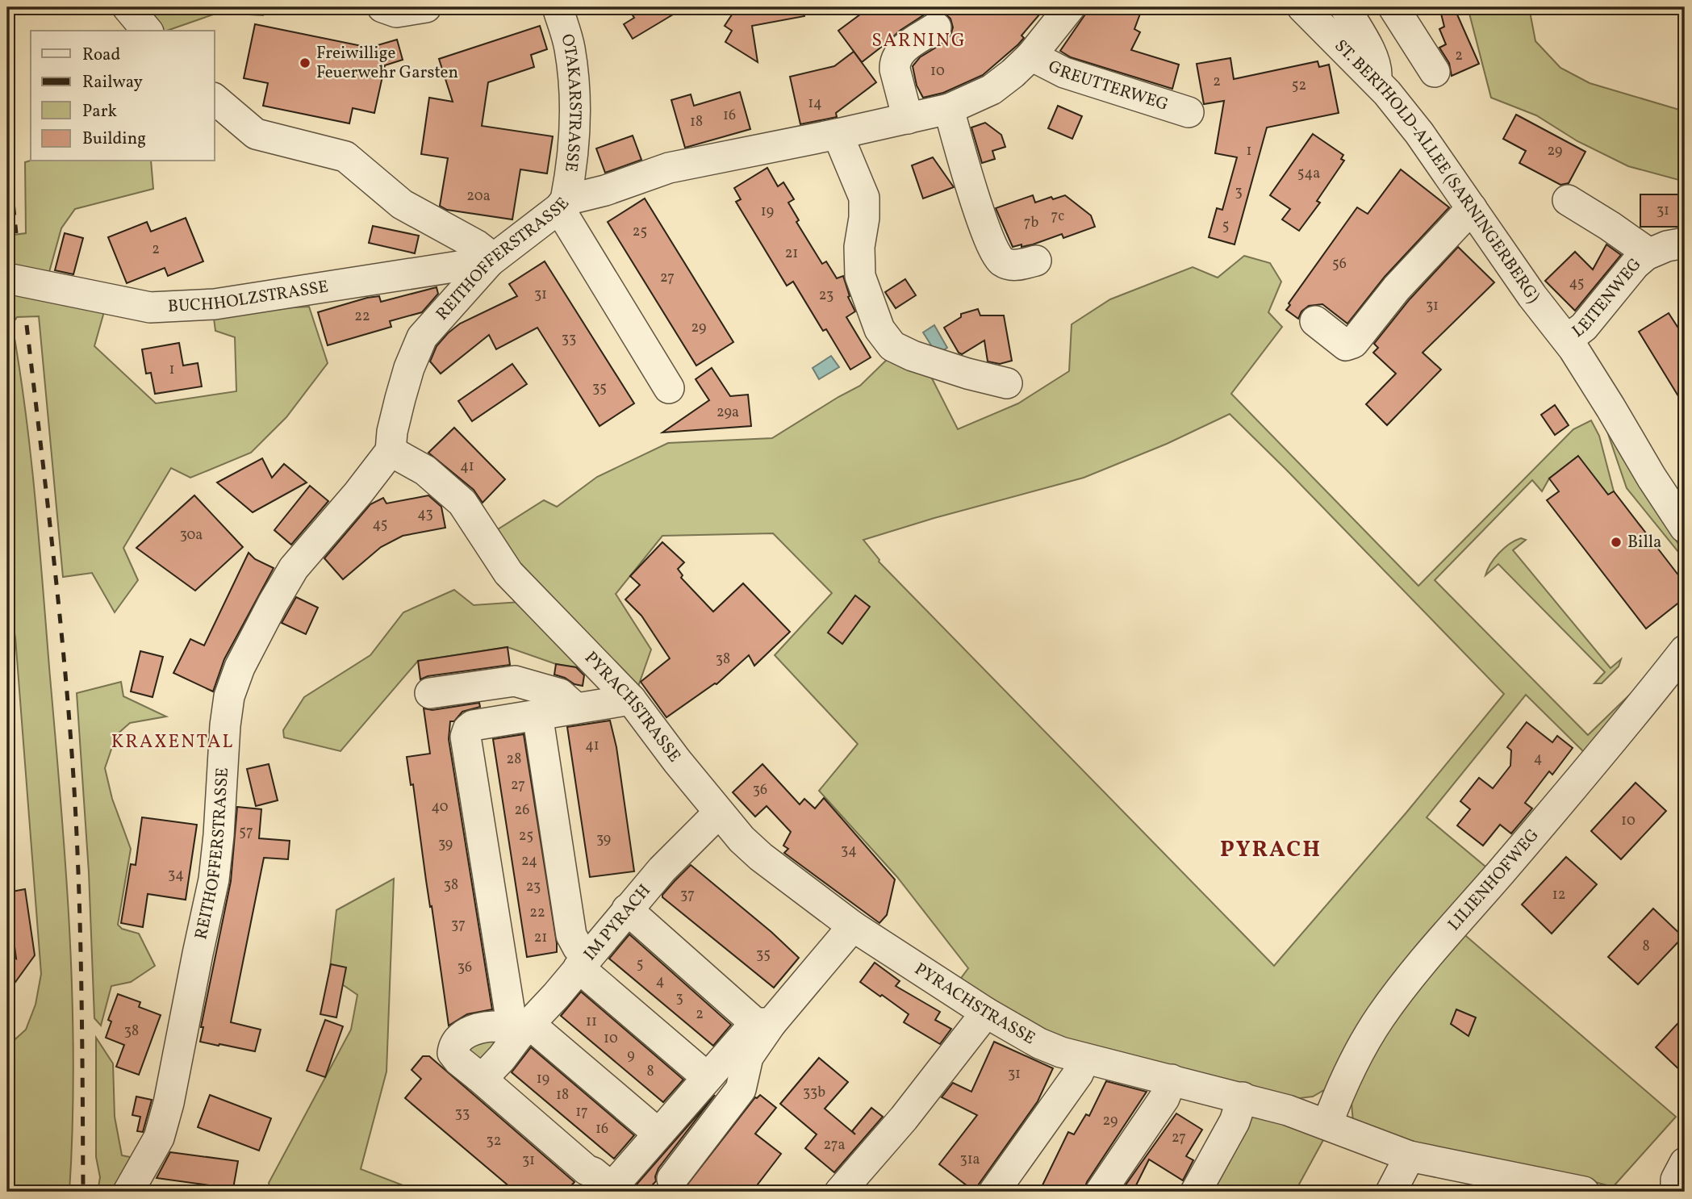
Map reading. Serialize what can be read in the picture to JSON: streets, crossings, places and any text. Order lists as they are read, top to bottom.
{
  "streets": {
    "street": [
      "GREUTTERWEG",
      "OTAKARSTRASSE",
      "ST. BERTHOLD-ALLEE (SARNINGERBERG)",
      "REITHOFFERSTRASSE",
      "BUCHHOLZSTRASSE",
      "LEITENWEG",
      "PYRACHSTRASSE",
      "LILIENHOFWEG",
      "IM PYRACH"
    ]
  },
  "crossings": [
    ["GREUTTERWEG", "REITHOFFERSTRASSE"],
    ["OTAKARSTRASSE", "REITHOFFERSTRASSE"],
    ["ST. BERTHOLD-ALLEE (SARNINGERBERG)", "LEITENWEG"],
    ["REITHOFFERSTRASSE", "BUCHHOLZSTRASSE"],
    ["REITHOFFERSTRASSE", "PYRACHSTRASSE"],
    ["PYRACHSTRASSE", "LILIENHOFWEG"],
    ["PYRACHSTRASSE", "IM PYRACH"]
  ],
  "districts": ["SARNING", "KRAXENTAL", "PYRACH"],
  "places": ["Freiwillige Feuerwehr Garsten", "Billa"],
  "house_numbers": [
    "2",
    "10",
    "2",
    "52",
    "14",
    "16",
    "18",
    "1",
    "29",
    "54a",
    "3",
    "20a",
    "31",
    "19",
    "7c",
    "7b",
    "5",
    "25",
    "2",
    "21",
    "56",
    "27",
    "45",
    "31",
    "23",
    "31",
    "22",
    "29",
    "33",
    "1",
    "35",
    "29a",
    "41",
    "43",
    "45",
    "30a",
    "38",
    "41",
    "4",
    "28",
    "27",
    "36",
    "40",
    "26",
    "10",
    "57",
    "25",
    "39",
    "39",
    "34",
    "24",
    "34",
    "38",
    "23",
    "37",
    "12",
    "22",
    "37",
    "21",
    "8",
    "35",
    "5",
    "36",
    "4",
    "3",
    "2",
    "11",
    "38",
    "10",
    "9",
    "8",
    "31",
    "19",
    "33b",
    "18",
    "17",
    "33",
    "29",
    "16",
    "27",
    "32",
    "27a",
    "31a",
    "31"
  ],
  "legend": [
    "Road",
    "Railway",
    "Park",
    "Building"
  ]
}
